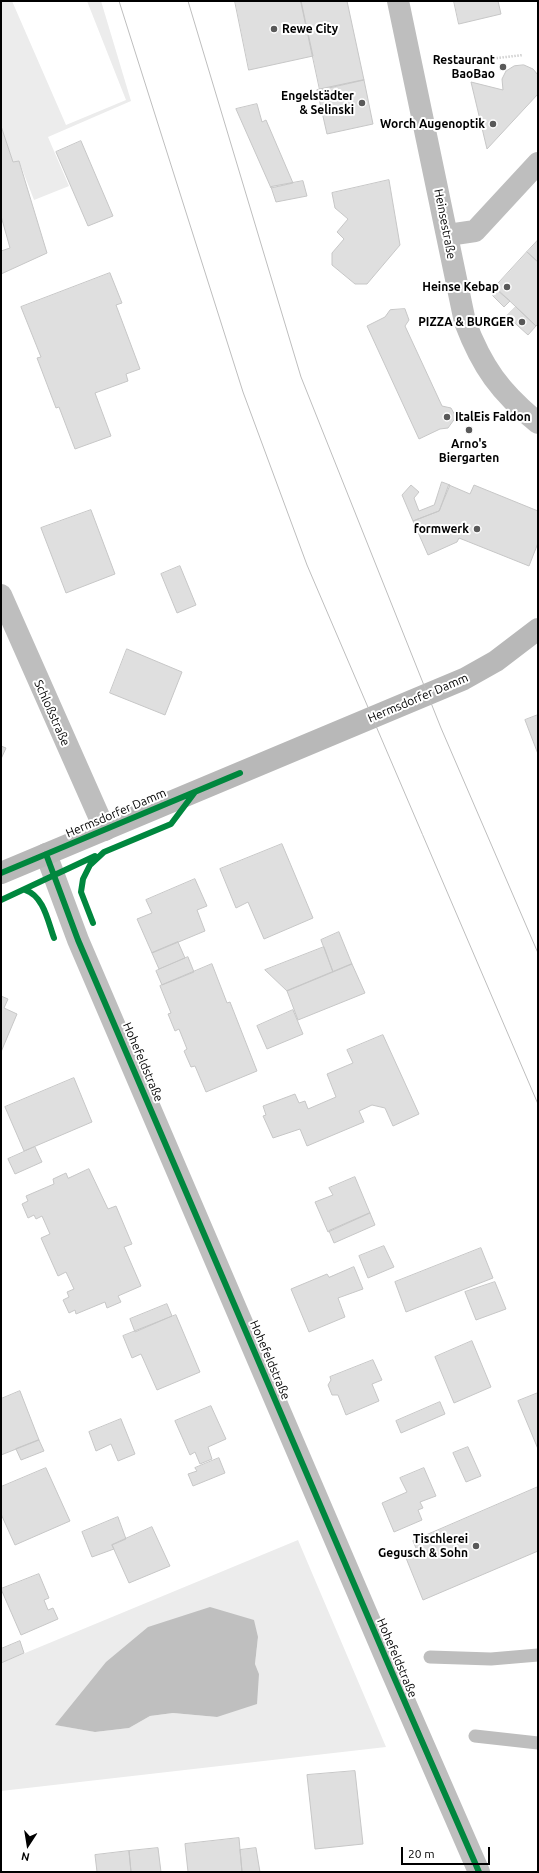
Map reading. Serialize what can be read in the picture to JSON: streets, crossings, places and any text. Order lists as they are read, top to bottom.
{
  "streets": {
    "main road": ["Hermsdorfer Damm"],
    "street": ["Heinsestraße", "Schloßstraße", "Hohefeldstraße"]
  },
  "crossings": [
    ["Hermsdorfer Damm", "Schloßstraße"],
    ["Hermsdorfer Damm", "Hohefeldstraße"]
  ],
  "places": [
    "Rewe City",
    "Restaurant BaoBao",
    "Engelstädter & Selinski",
    "Worch Augenoptik",
    "Heinse Kebap",
    "PIZZA & BURGER",
    "ItalEis Faldon",
    "Arno's Biergarten",
    "formwerk",
    "Tischlerei Gegusch & Sohn"
  ],
  "scale_bar": "20 m",
  "north": "bottom"
}
